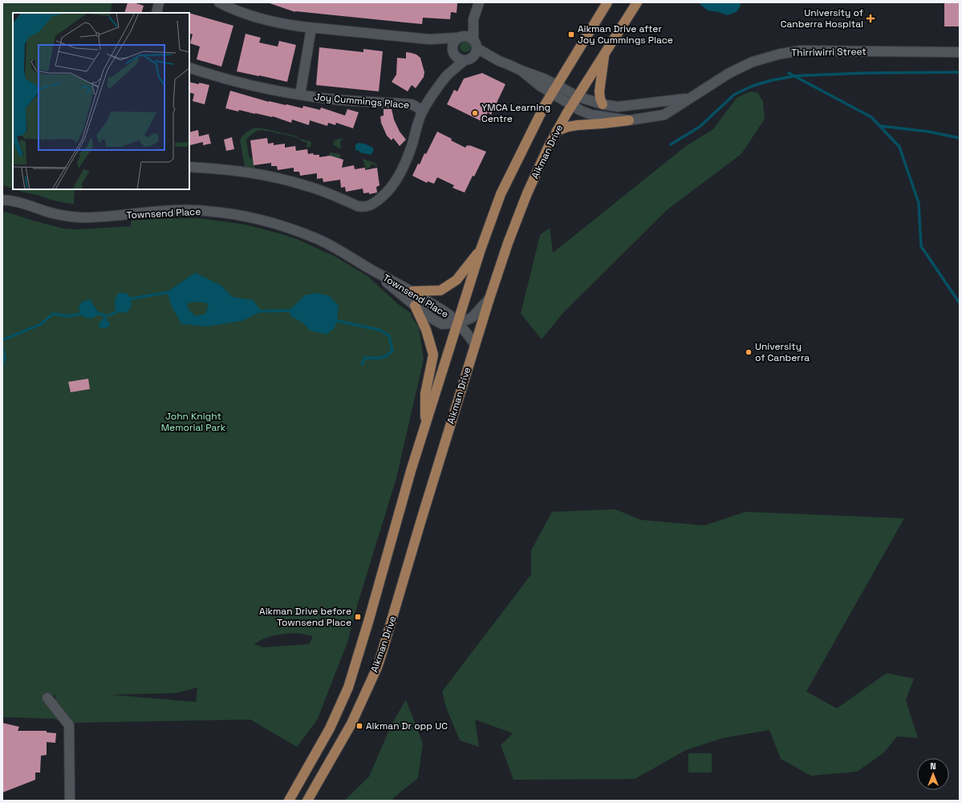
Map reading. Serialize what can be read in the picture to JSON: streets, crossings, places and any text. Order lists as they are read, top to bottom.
{
  "streets": {
    "main road": ["Aikman Drive"],
    "street": ["Thirriwirri Street", "Joy Cummings Place", "Townsend Place"]
  },
  "crossings": [
    ["Thirriwirri Street", "Aikman Drive"],
    ["Aikman Drive", "Townsend Place"]
  ],
  "parks": ["John Knight Memorial Park"],
  "places": {
    "health": ["University of Canberra Hospital"],
    "transit": ["Aikman Drive after Joy Cummings Place", "Aikman Drive before Townsend Place", "Aikman Dr opp UC"],
    "other": ["YMCA Learning Centre", "University of Canberra"]
  },
  "north": "top"
}
